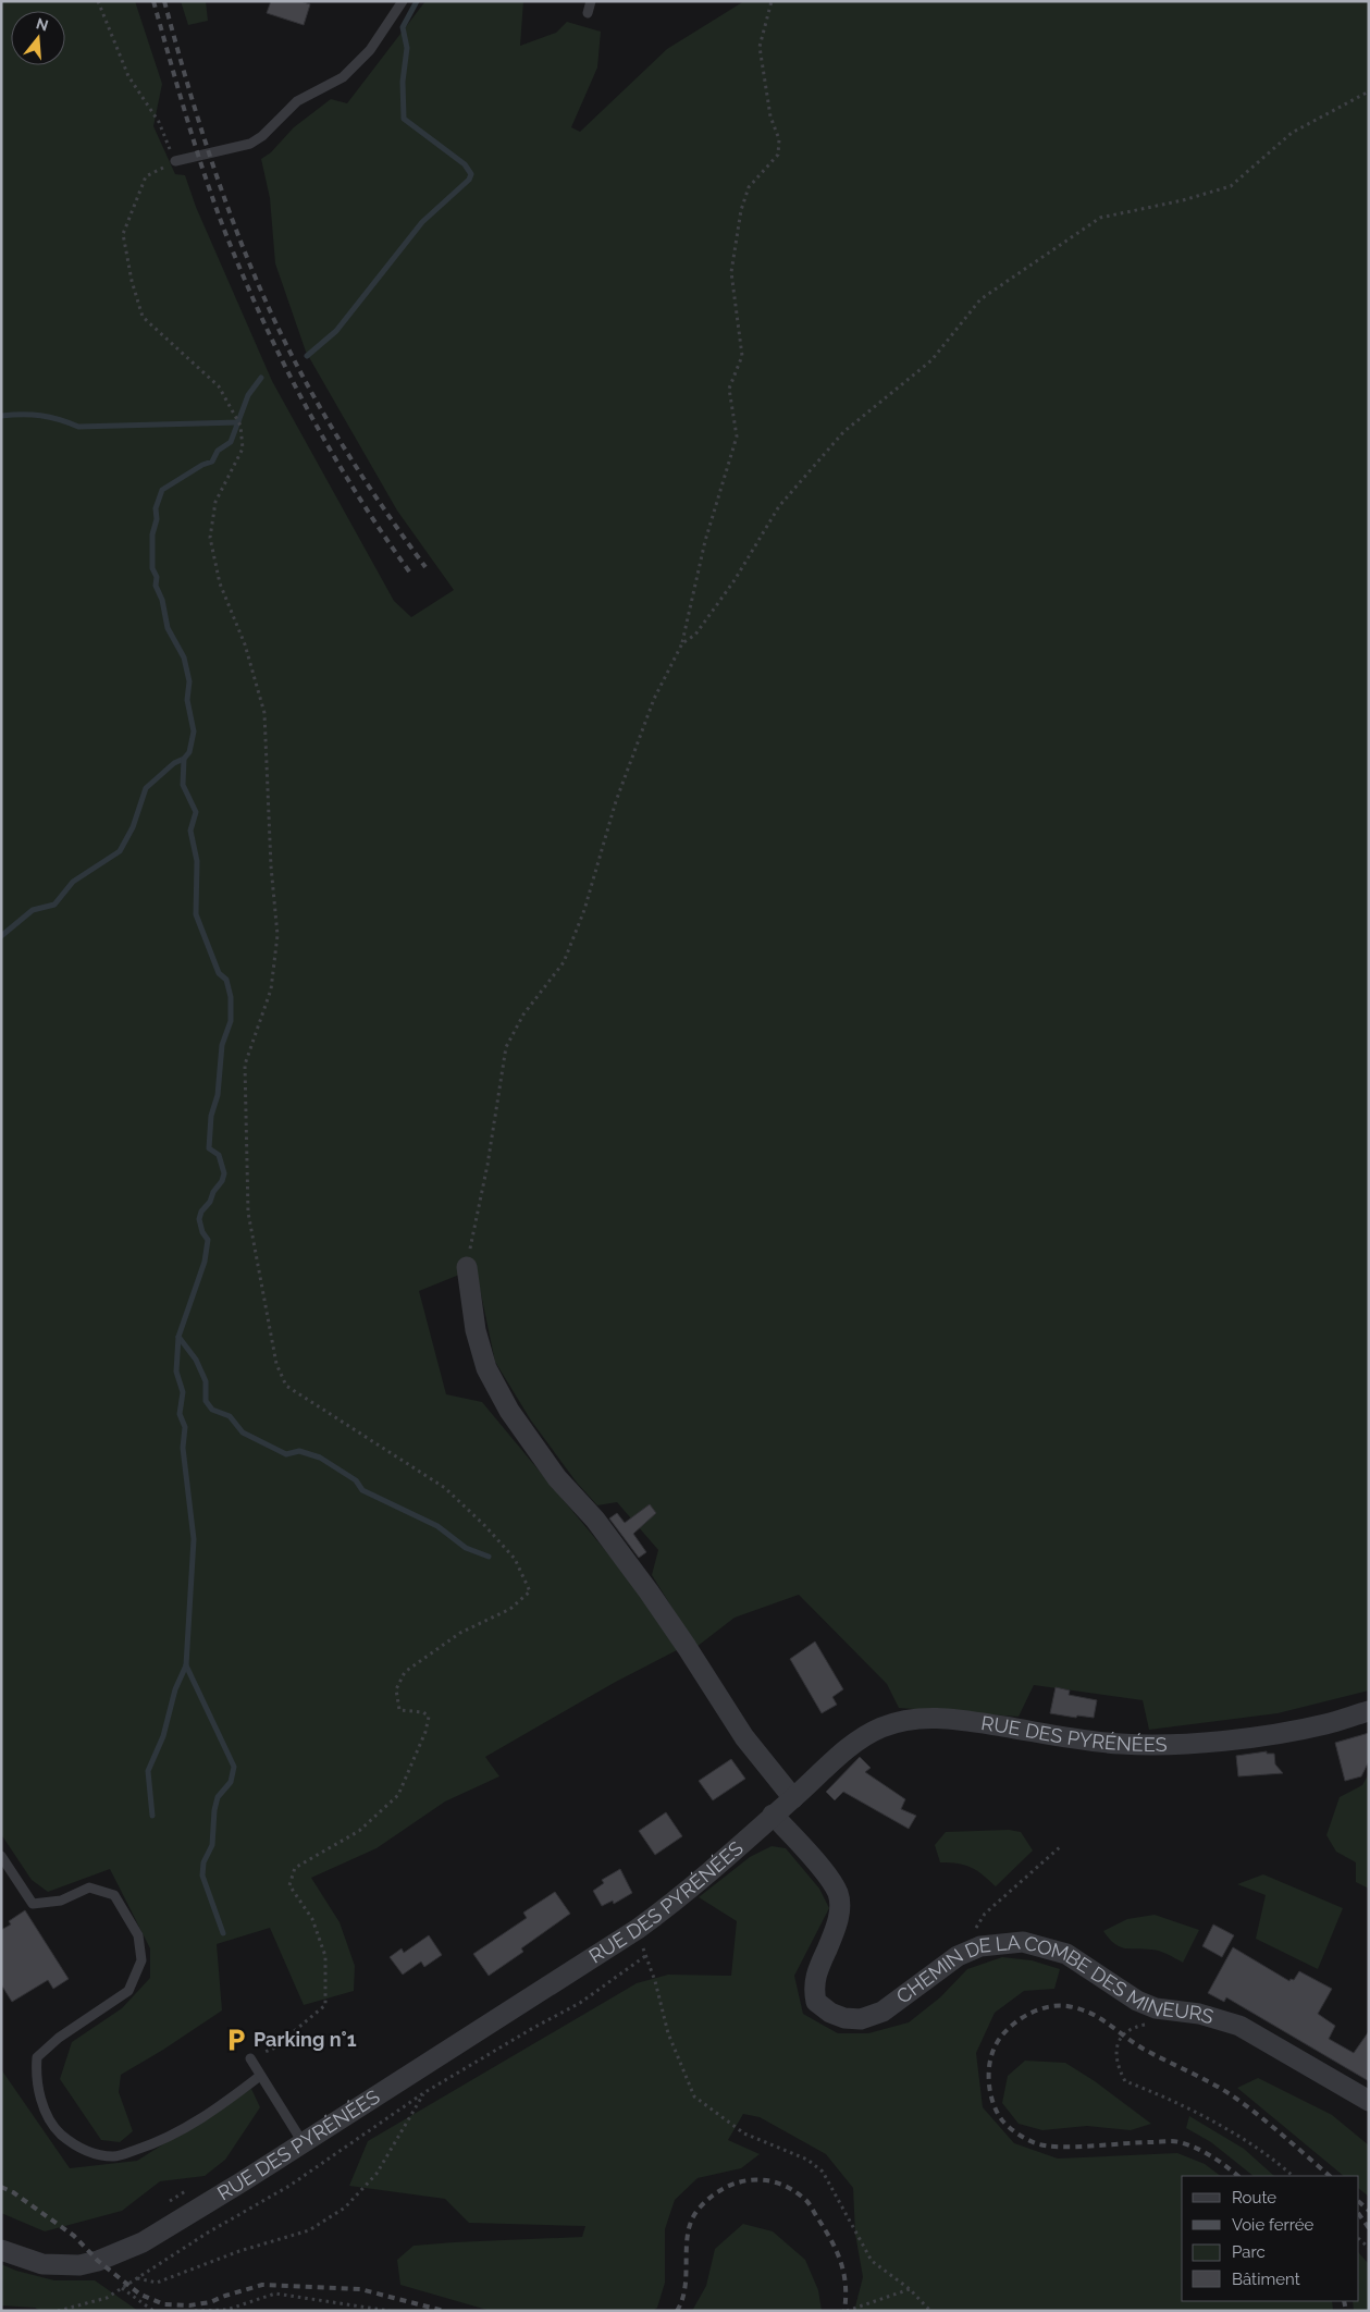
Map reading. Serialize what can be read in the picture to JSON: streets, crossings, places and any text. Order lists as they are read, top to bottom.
{
  "streets": {
    "street": ["RUE DES PYRÉNÉES", "CHEMIN DE LA COMBE DES MINEURS"]
  },
  "crossings": [
    ["RUE DES PYRÉNÉES", "CHEMIN DE LA COMBE DES MINEURS"]
  ],
  "places": {
    "parking": ["Parking n°1"]
  },
  "legend": [
    "Route",
    "Voie ferrée",
    "Parc",
    "Bâtiment"
  ],
  "north": "top"
}
